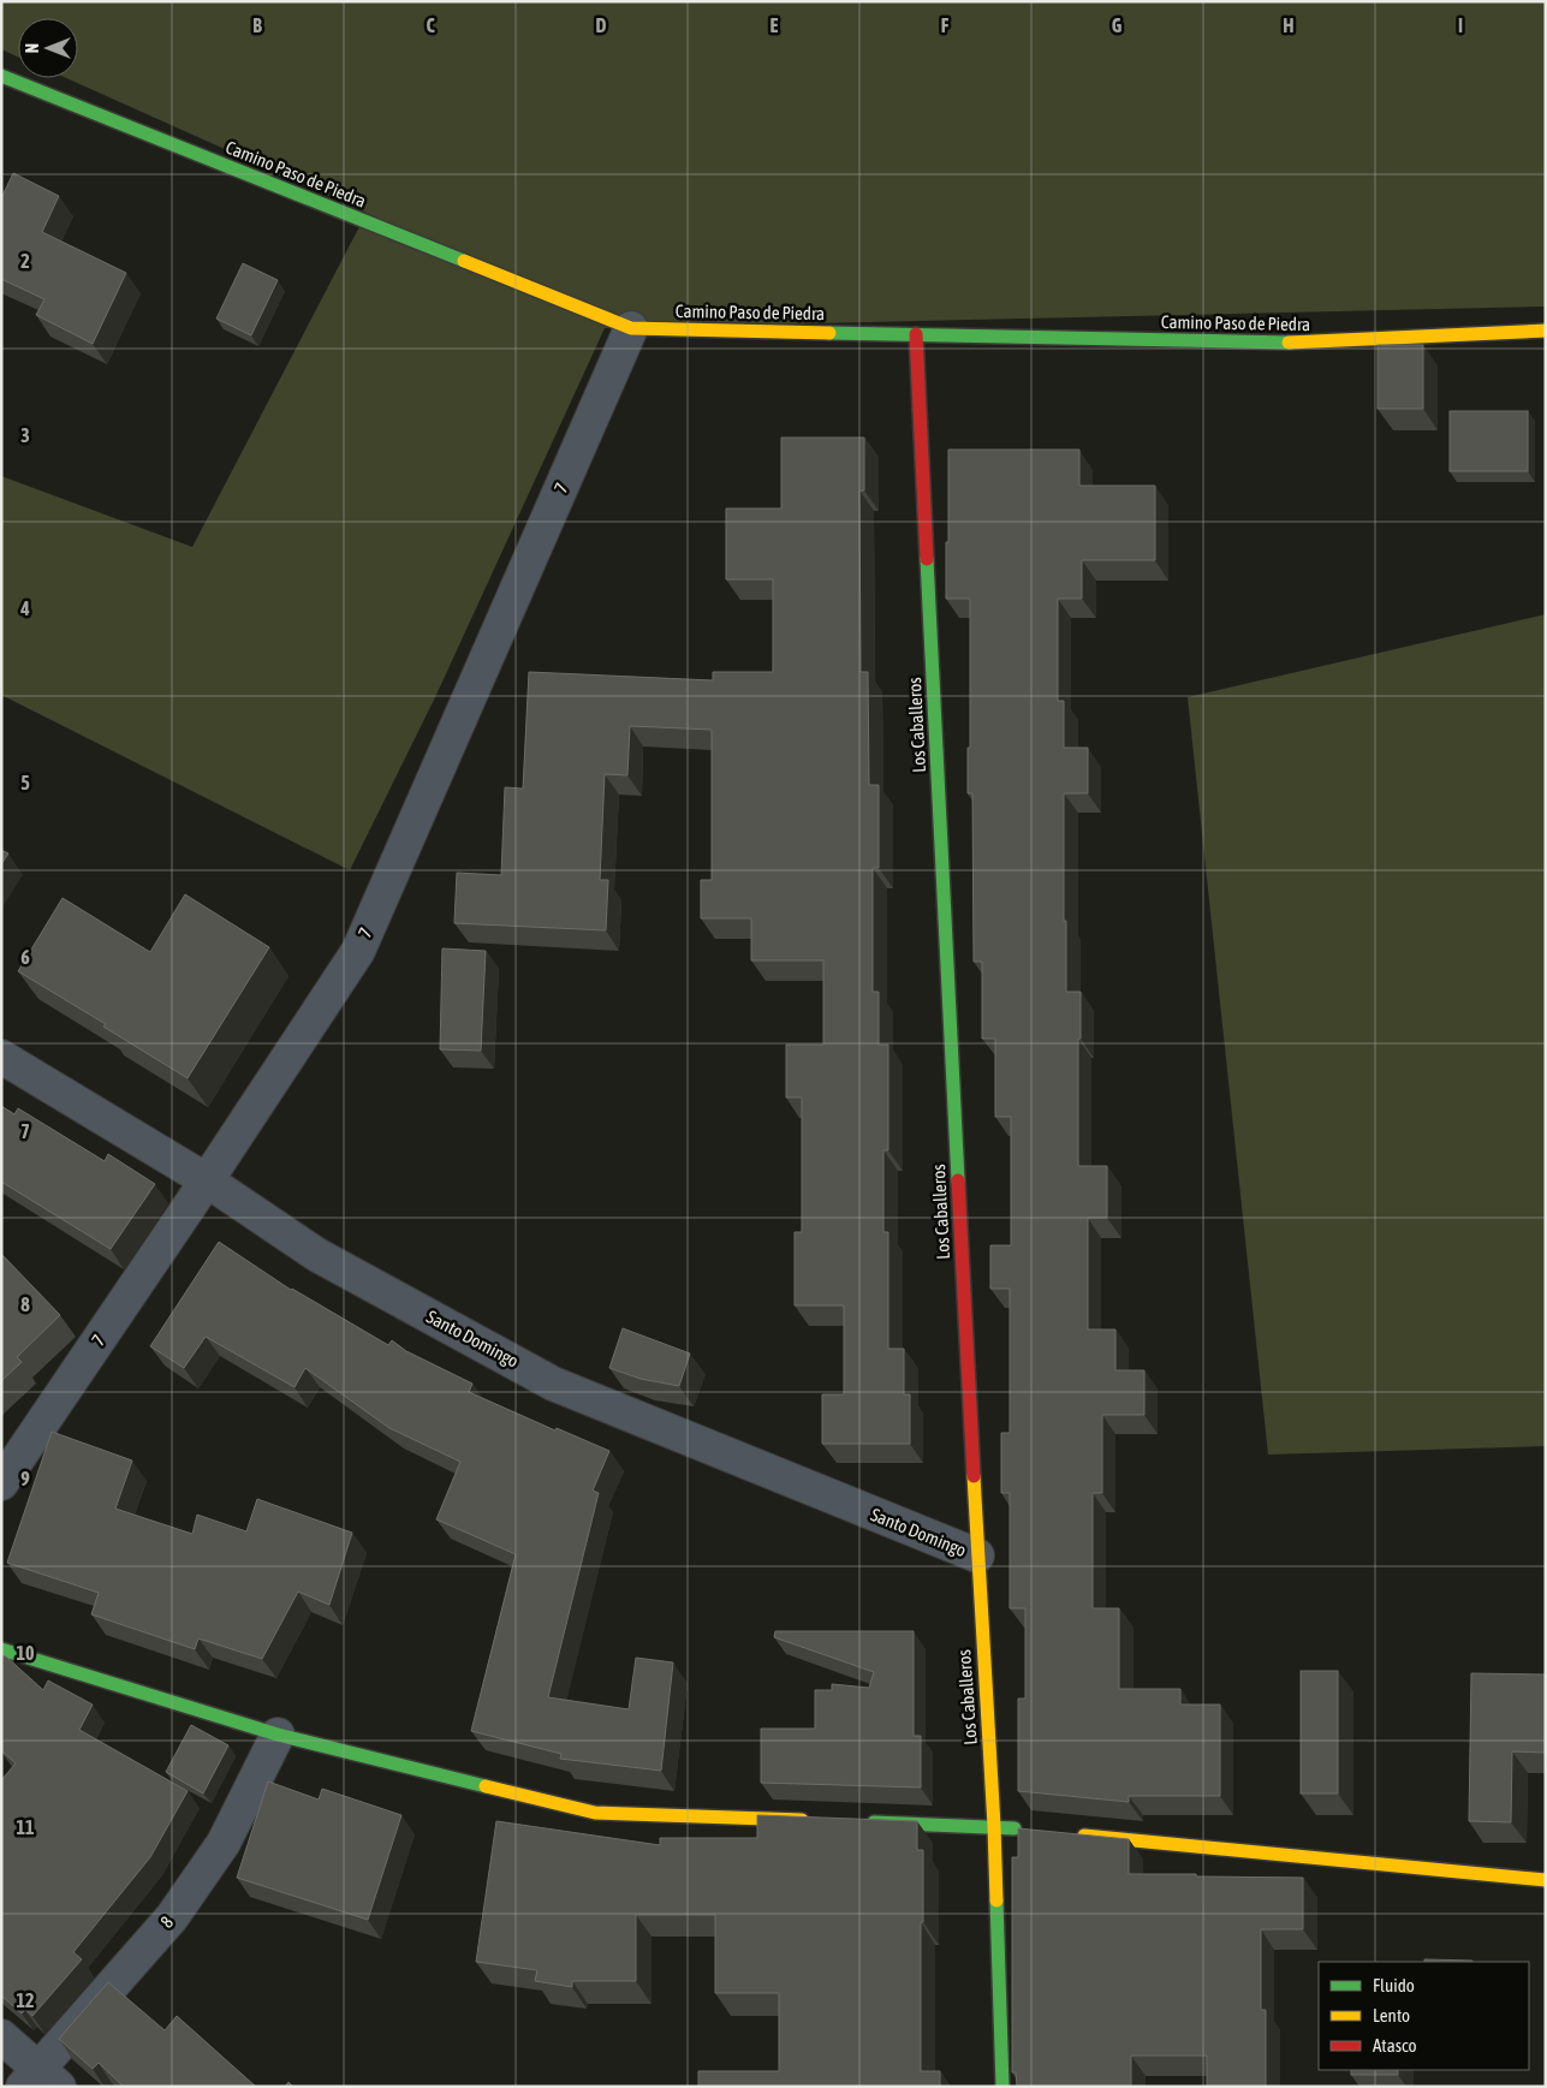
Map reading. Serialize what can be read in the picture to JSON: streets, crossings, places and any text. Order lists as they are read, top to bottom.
{
  "streets": {
    "street": [
      "Camino Paso de Piedra",
      "7",
      "Los Caballeros",
      "Santo Domingo",
      "8"
    ]
  },
  "crossings": [
    ["Camino Paso de Piedra", "7"],
    ["Camino Paso de Piedra", "Los Caballeros"],
    ["7", "Santo Domingo"],
    ["Los Caballeros", "Santo Domingo"]
  ],
  "legend": ["Fluido", "Lento", "Atasco"],
  "north": "left",
  "grid": {
    "columns": [
      "B",
      "C",
      "D",
      "E",
      "F",
      "G",
      "H",
      "I"
    ],
    "rows": [
      "2",
      "3",
      "4",
      "5",
      "6",
      "7",
      "8",
      "9",
      "10",
      "11",
      "12"
    ]
  }
}
